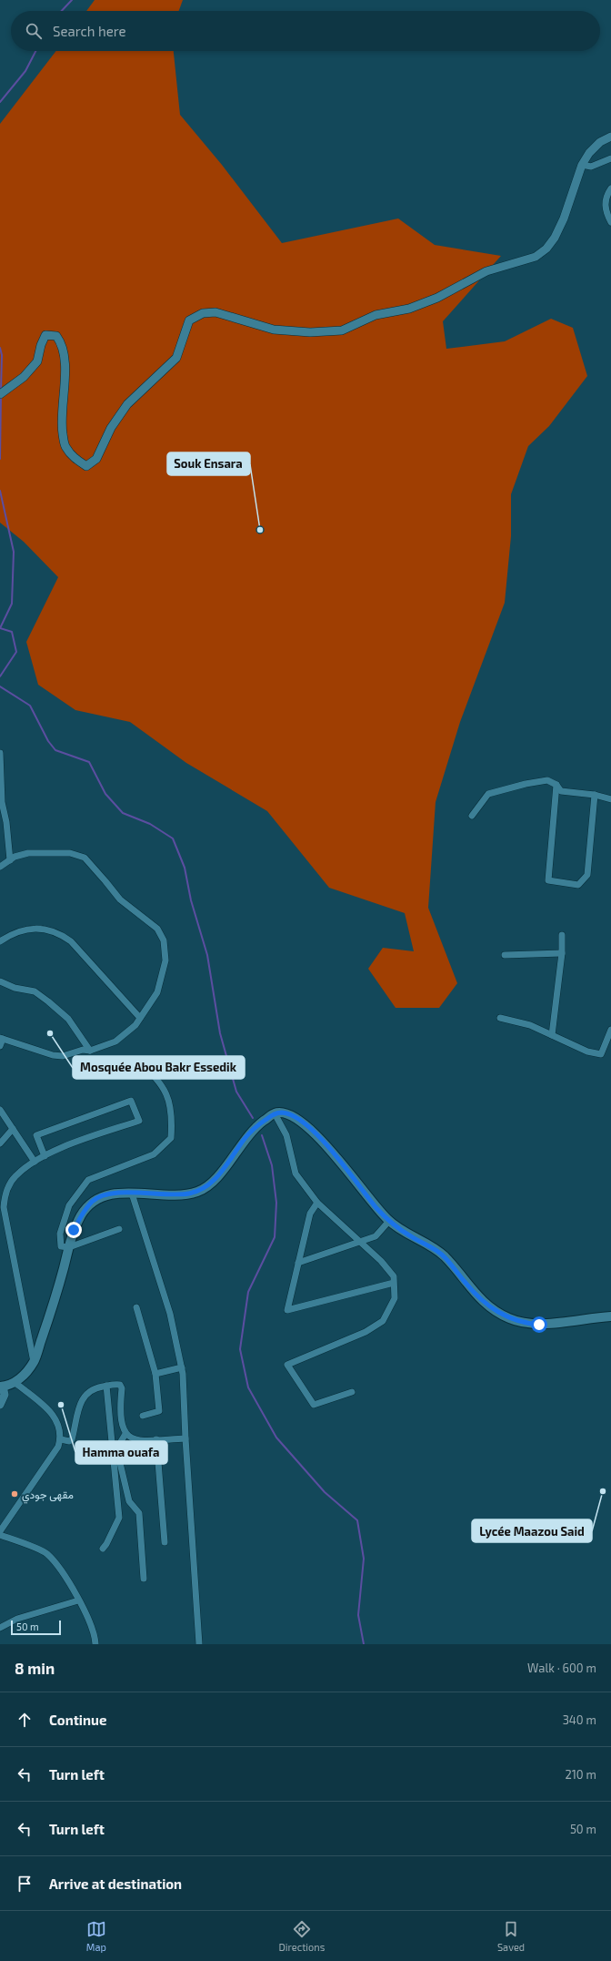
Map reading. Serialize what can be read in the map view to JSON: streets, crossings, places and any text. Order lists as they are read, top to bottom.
{
  "places": [
    "Souk Ensara",
    "Mosquée Abou Bakr Essedik",
    "Hamma ouafa",
    "Lycée Maazou Said",
    "مقهى جودي"
  ],
  "scale_bar": "50 m",
  "page": {
    "search": "Search here",
    "scale": "50 m",
    "heading": ["8 min", "Walk · 600 m"],
    "list": [
      ["Continue", "340 m"],
      ["Turn left", "210 m"],
      ["Turn left", "50 m"],
      "Arrive at destination"
    ],
    "nav": ["Map", "Directions", "Saved"]
  }
}
